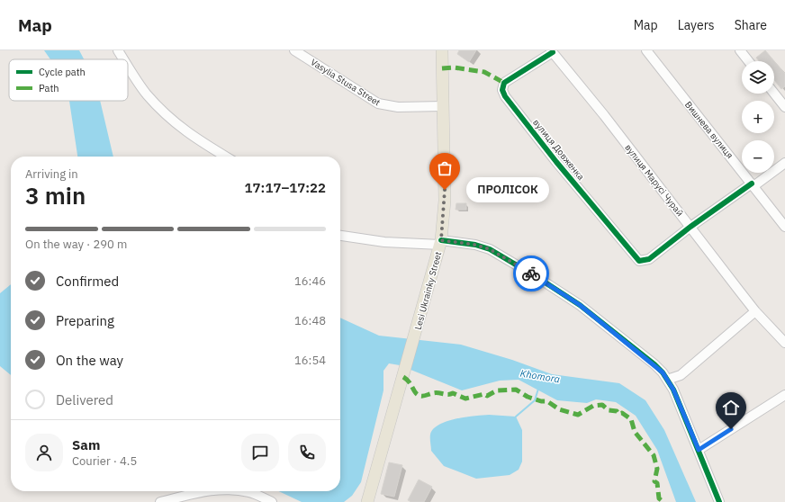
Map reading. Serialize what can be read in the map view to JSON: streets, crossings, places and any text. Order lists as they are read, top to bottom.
{
  "streets": {
    "main road": ["Lesi Ukrainky Street"],
    "street": [
      "Vasylia Stusa Street",
      "Вишнева вулиця",
      "вулиця Довженка",
      "вулиця Марусі Чурай"
    ]
  },
  "crossings": [
    ["Vasylia Stusa Street", "Lesi Ukrainky Street"],
    ["вулиця Довженка", "вулиця Марусі Чурай"]
  ],
  "water": ["Khomora"],
  "places": ["ПРОЛІСОК"],
  "legend": ["Cycle path", "Path"],
  "page": {
    "header": "Map",
    "nav": ["Map", "Layers", "Share"],
    "map_buttons": ["+", "−"],
    "heading": ["3 min", "Arriving in", "17:17–17:22"],
    "panel": ["Sam", "Courier · 4.5"],
    "bubble": "ПРОЛІСОК",
    "bar": "On the way · 290 m",
    "list": [
      ["Confirmed", "16:46"],
      ["Preparing", "16:48"],
      ["On the way", "16:54"],
      "Delivered"
    ]
  }
}
